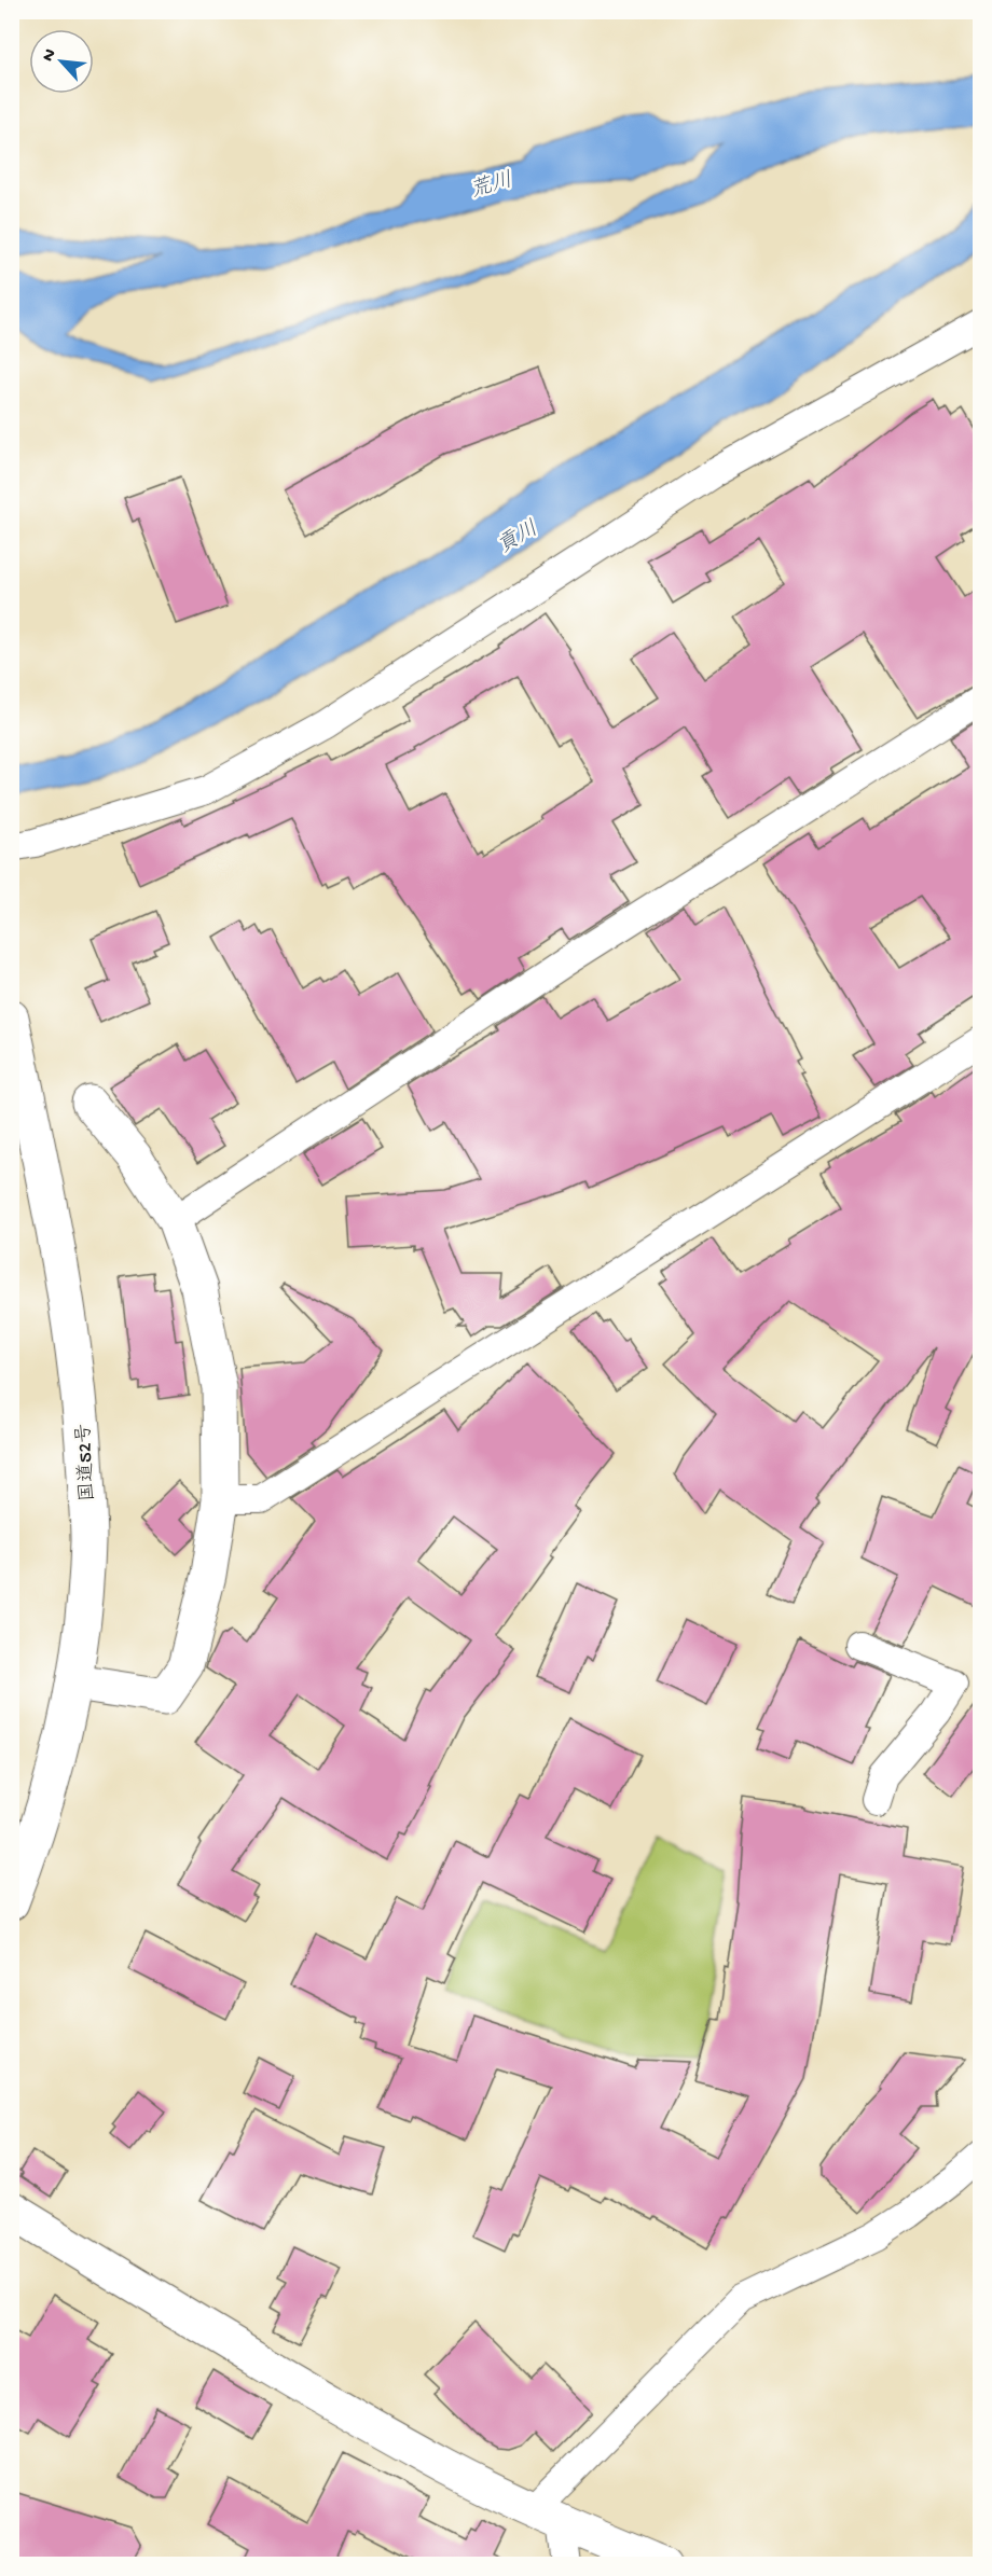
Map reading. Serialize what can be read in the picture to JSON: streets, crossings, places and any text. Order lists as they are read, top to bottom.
{
  "streets": {
    "main road": ["国道52号"]
  },
  "water": ["荒川", "貢川"],
  "north": "top left"
}
